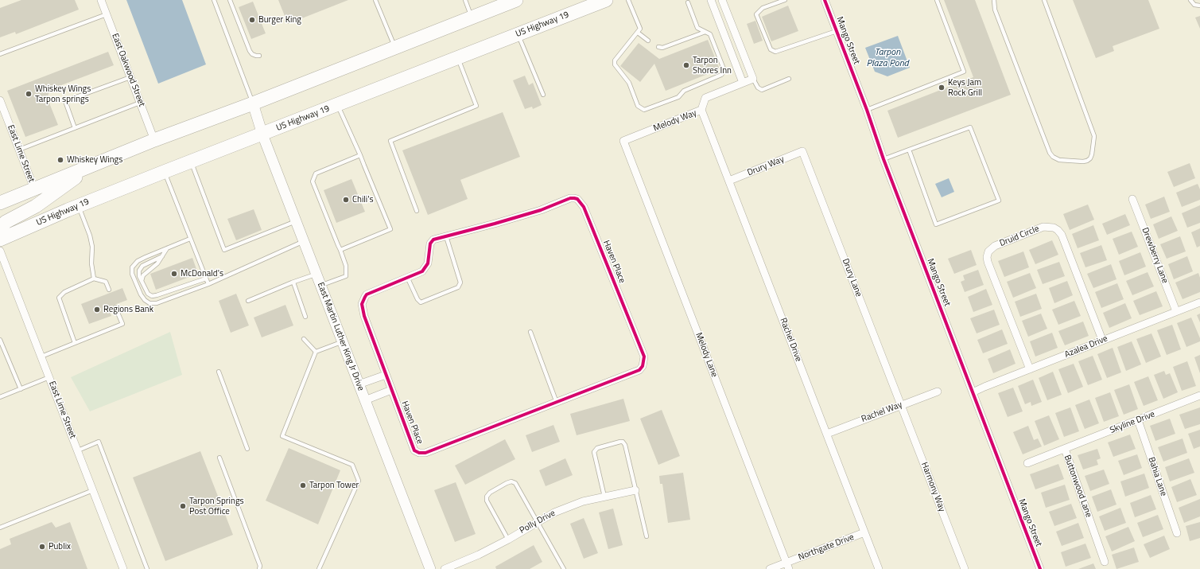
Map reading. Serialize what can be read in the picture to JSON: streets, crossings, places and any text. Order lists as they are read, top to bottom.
{
  "streets": {
    "highway": ["US Highway 19"],
    "street": [
      "Mango Street",
      "East Oakwood Street",
      "Melody Way",
      "East Lime Street",
      "Drury Way",
      "Druid Circle",
      "Drewberry Lane",
      "Haven Place",
      "Drury Lane",
      "East Martin Luther King Jr Drive",
      "Rachel Drive",
      "Azalea Drive",
      "Melody Lane",
      "Rachel Way",
      "Skyline Drive",
      "Bahia Lane",
      "Buttonwood Lane",
      "Harmony Way",
      "Polly Drive",
      "Northgate Drive"
    ]
  },
  "crossings": [
    ["US Highway 19", "East Martin Luther King Jr Drive"],
    ["Mango Street", "Azalea Drive"],
    ["Melody Way", "Rachel Drive"],
    ["Melody Way", "Melody Lane"],
    ["Drury Way", "Drury Lane"],
    ["Drury Way", "Rachel Drive"],
    ["Druid Circle", "Azalea Drive"],
    ["Drewberry Lane", "Azalea Drive"],
    ["Drury Lane", "Rachel Way"],
    ["Drury Lane", "Harmony Way"],
    ["Rachel Drive", "Rachel Way"],
    ["Rachel Drive", "Northgate Drive"],
    ["Melody Lane", "Northgate Drive"],
    ["Rachel Way", "Harmony Way"],
    ["Skyline Drive", "Bahia Lane"],
    ["Skyline Drive", "Buttonwood Lane"]
  ],
  "water": ["Tarpon Plaza Pond"],
  "places": [
    "Burger King",
    "Tarpon Shores Inn",
    "Keys Jam Rock Grill",
    "Whiskey Wings Tarpon springs",
    "Whiskey Wings",
    "Chili's",
    "McDonald's",
    "Regions Bank",
    "Tarpon Tower",
    "Tarpon Springs Post Office",
    "Publix"
  ]
}
